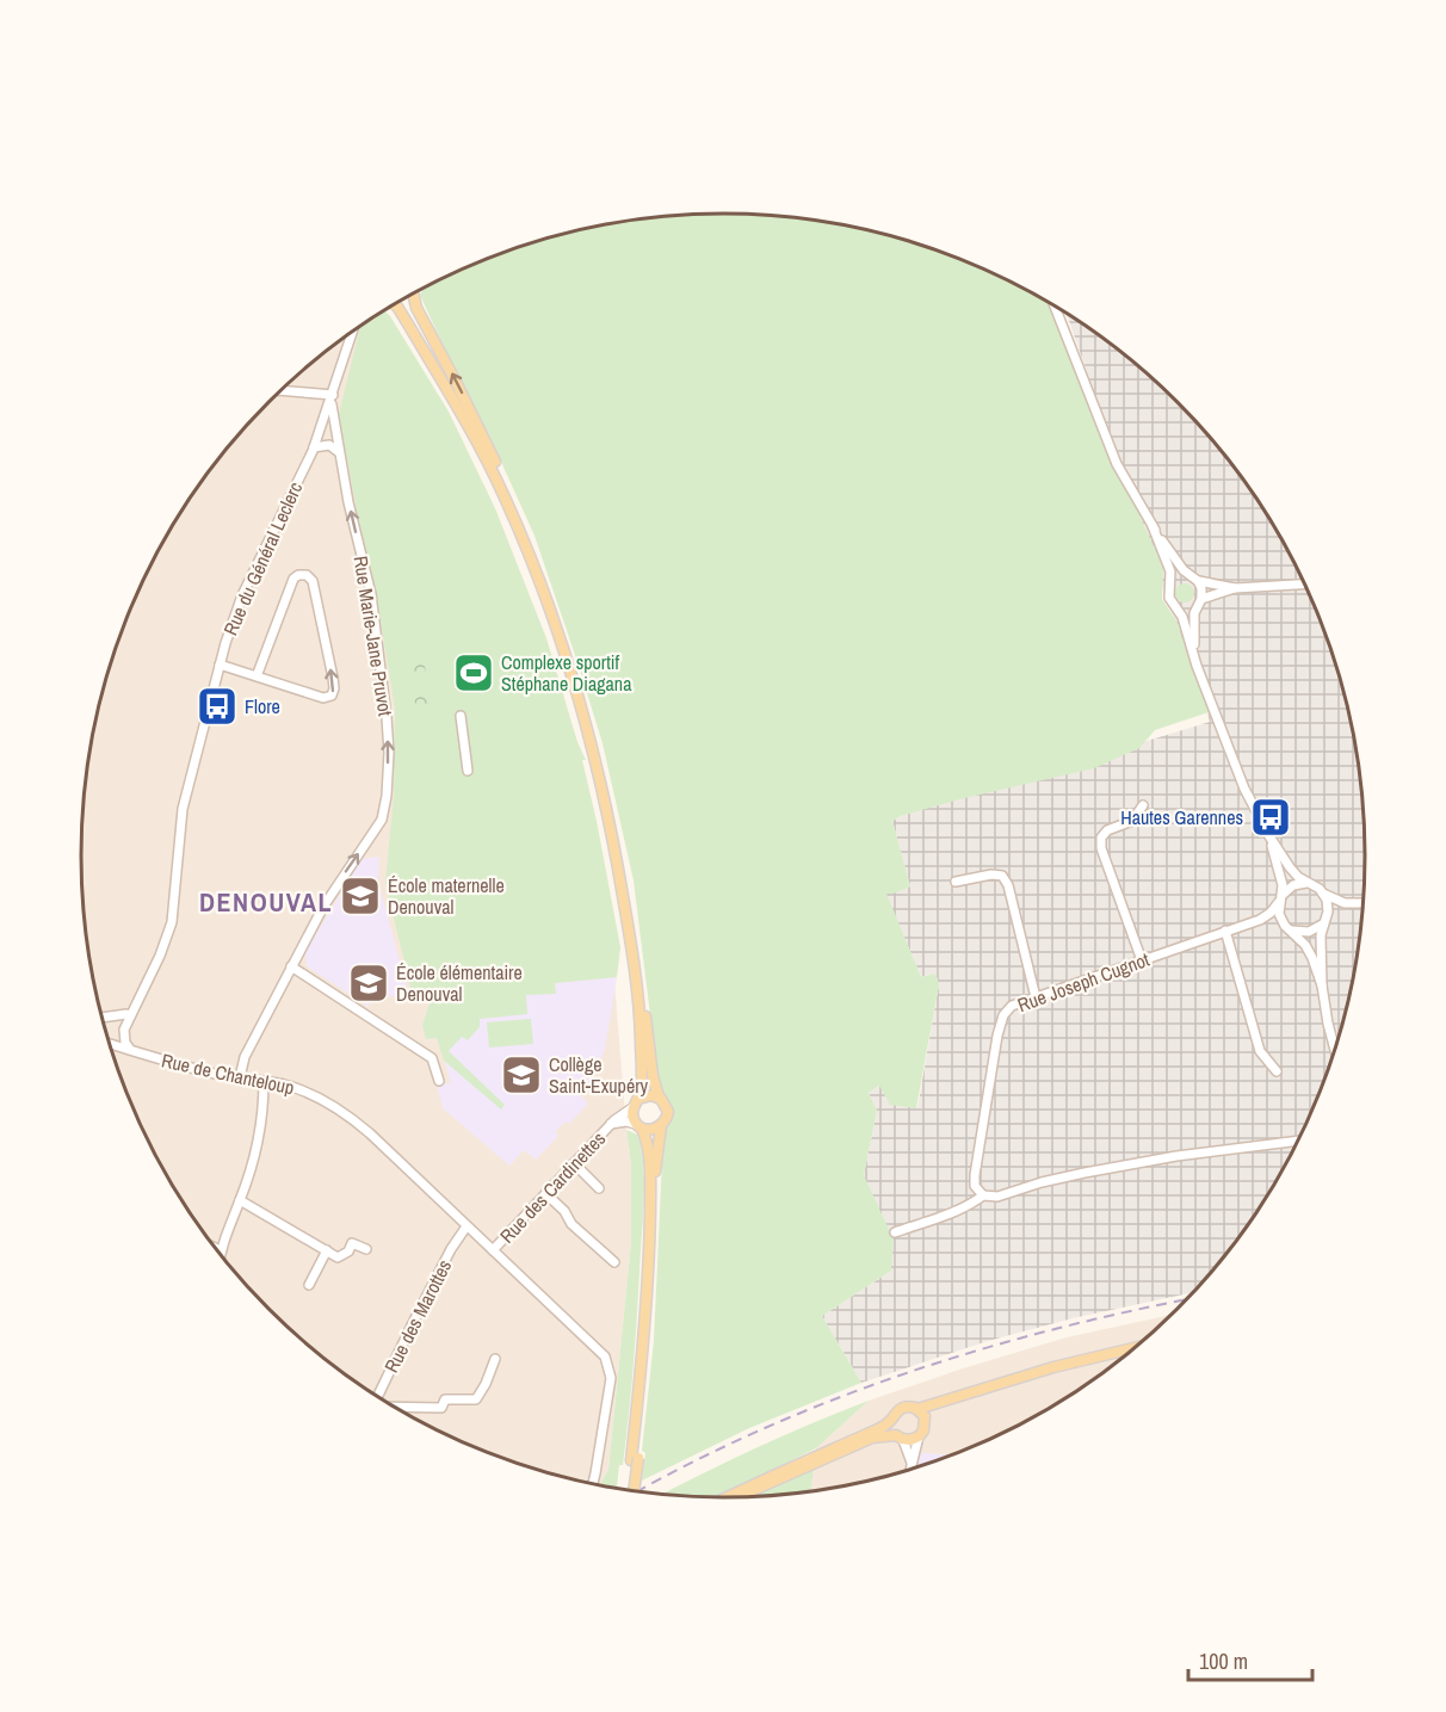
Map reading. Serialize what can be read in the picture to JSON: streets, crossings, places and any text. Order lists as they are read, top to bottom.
{
  "streets": {
    "street": [
      "Rue du Général Leclerc",
      "Rue Marie-Jane Pruvot",
      "Rue Joseph Cugnot",
      "Rue de Chanteloup",
      "Rue des Cardinettes",
      "Rue des Marottes"
    ]
  },
  "crossings": [
    ["Rue du Général Leclerc", "Rue Marie-Jane Pruvot"],
    ["Rue de Chanteloup", "Rue des Cardinettes"],
    ["Rue de Chanteloup", "Rue des Marottes"]
  ],
  "one_way": ["Rue Marie-Jane Pruvot"],
  "districts": ["DENOUVAL"],
  "places": {
    "sports": ["Complexe sportif Stéphane Diagana"],
    "bus stop": ["Flore", "Hautes Garennes"],
    "school or university": ["École maternelle Denouval", "École élémentaire Denouval", "Collège Saint-Exupéry"]
  },
  "scale_bar": "100 m"
}
